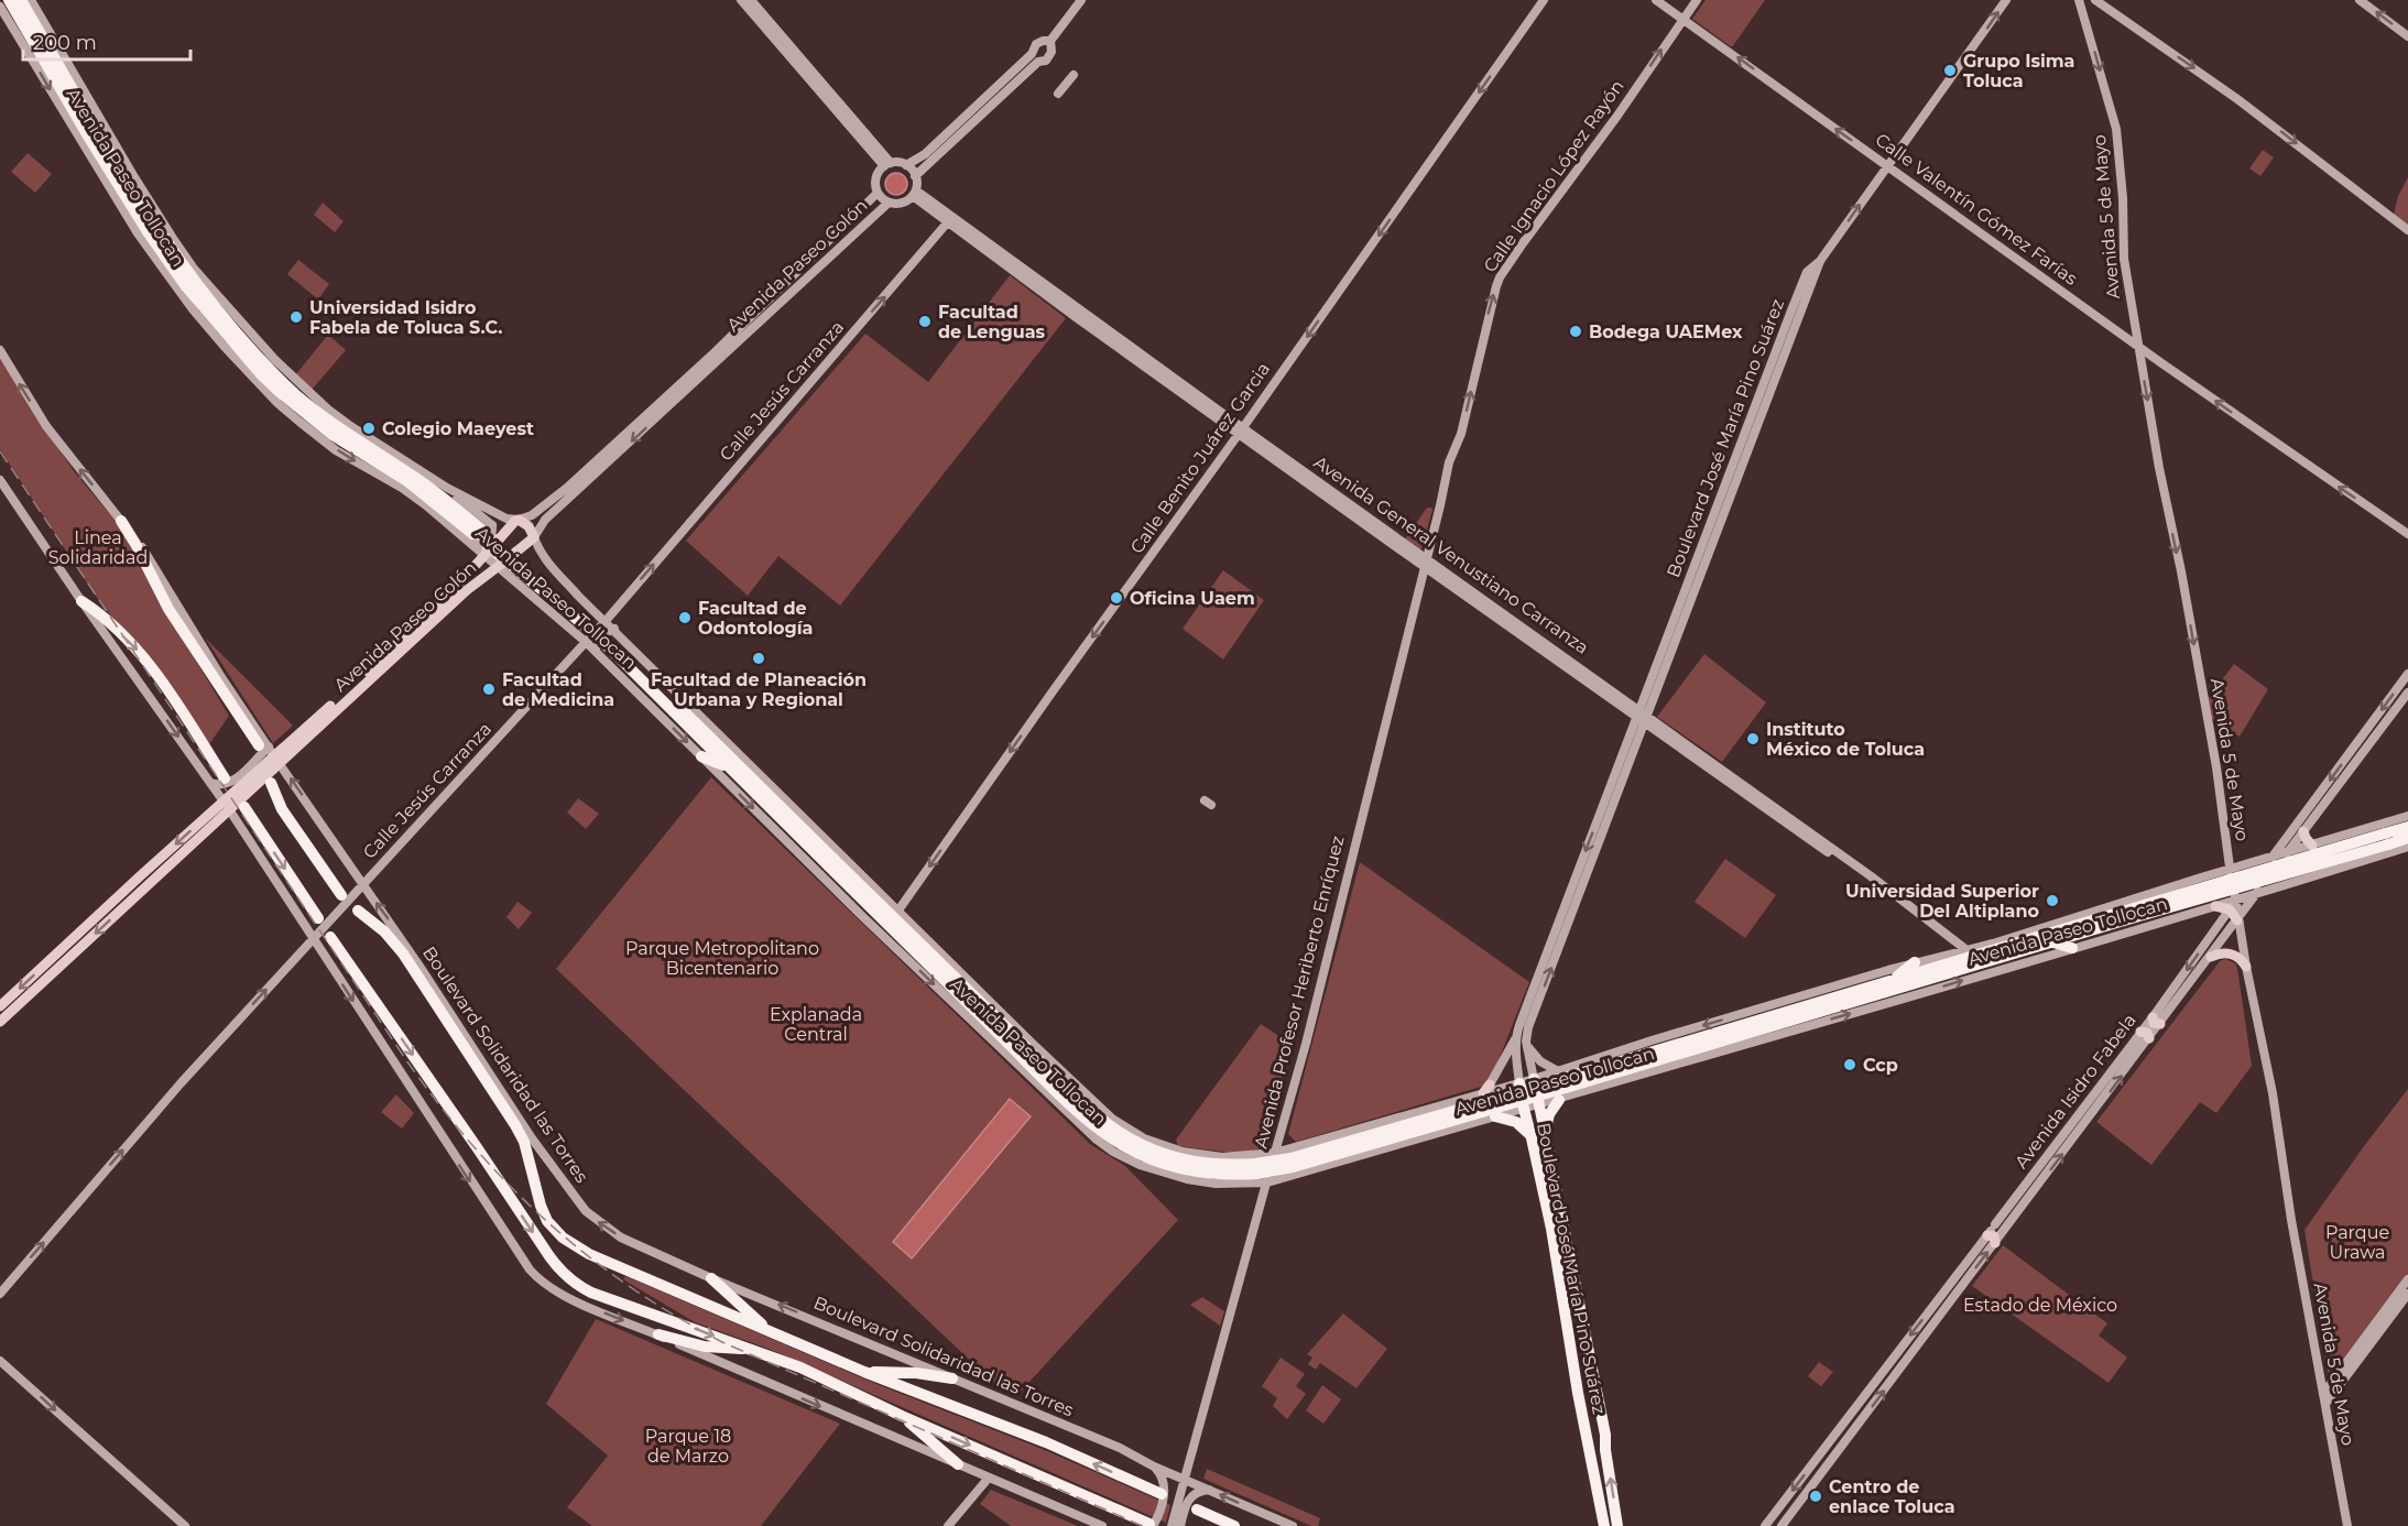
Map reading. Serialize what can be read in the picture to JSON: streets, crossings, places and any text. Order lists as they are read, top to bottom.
{
  "streets": {
    "highway": ["Avenida Paseo Tollocan", "Boulevard José María Pino Suárez", "Boulevard Solidaridad las Torres"],
    "main road": [
      "Calle Ignacio López Rayón",
      "Calle Valentín Gómez Farías",
      "Avenida 5 de Mayo",
      "Avenida Paseo Colón",
      "Calle Jesús Carranza",
      "Calle Benito Juárez Garcia",
      "Avenida General Venustiano Carranza",
      "Avenida Profesor Heriberto Enríquez",
      "Avenida Isidro Fabela"
    ]
  },
  "crossings": [
    ["Calle Ignacio López Rayón", "Calle Valentín Gómez Farías"],
    ["Calle Ignacio López Rayón", "Avenida Profesor Heriberto Enríquez"],
    ["Avenida Paseo Tollocan", "Avenida 5 de Mayo"],
    ["Avenida Paseo Tollocan", "Avenida Paseo Colón"],
    ["Avenida Paseo Tollocan", "Calle Jesús Carranza"],
    ["Avenida Paseo Tollocan", "Boulevard José María Pino Suárez"],
    ["Avenida Paseo Tollocan", "Calle Benito Juárez Garcia"],
    ["Avenida Paseo Tollocan", "Avenida General Venustiano Carranza"],
    ["Avenida Paseo Tollocan", "Avenida Profesor Heriberto Enríquez"],
    ["Avenida Paseo Tollocan", "Avenida Isidro Fabela"],
    ["Calle Valentín Gómez Farías", "Avenida 5 de Mayo"],
    ["Calle Valentín Gómez Farías", "Boulevard José María Pino Suárez"],
    ["Avenida 5 de Mayo", "Avenida Isidro Fabela"],
    ["Avenida Paseo Colón", "Avenida General Venustiano Carranza"],
    ["Avenida Paseo Colón", "Boulevard Solidaridad las Torres"],
    ["Calle Jesús Carranza", "Avenida General Venustiano Carranza"],
    ["Calle Jesús Carranza", "Boulevard Solidaridad las Torres"],
    ["Boulevard José María Pino Suárez", "Avenida General Venustiano Carranza"],
    ["Calle Benito Juárez Garcia", "Avenida General Venustiano Carranza"],
    ["Avenida General Venustiano Carranza", "Avenida Profesor Heriberto Enríquez"],
    ["Avenida Profesor Heriberto Enríquez", "Boulevard Solidaridad las Torres"]
  ],
  "one_way": [
    "Calle Ignacio López Rayón",
    "Calle Valentín Gómez Farías",
    "Avenida 5 de Mayo",
    "Calle Jesús Carranza",
    "Calle Benito Juárez Garcia"
  ],
  "parks": [
    "Linea Solidaridad",
    "Parque Metropolitano Bicentenario",
    "Explanada Central",
    "Parque Urawa",
    "Estado de México",
    "Parque 18 de Marzo"
  ],
  "places": [
    "Grupo Isima Toluca",
    "Universidad Isidro Fabela de Toluca S.C.",
    "Facultad de Lenguas",
    "Bodega UAEMex",
    "Colegio Maeyest",
    "Oficina Uaem",
    "Facultad de Odontología",
    "Facultad de Planeación Urbana y Regional",
    "Facultad de Medicina",
    "Instituto México de Toluca",
    "Universidad Superior Del Altiplano",
    "Ccp",
    "Centro de enlace Toluca"
  ],
  "scale_bar": "200 m"
}
